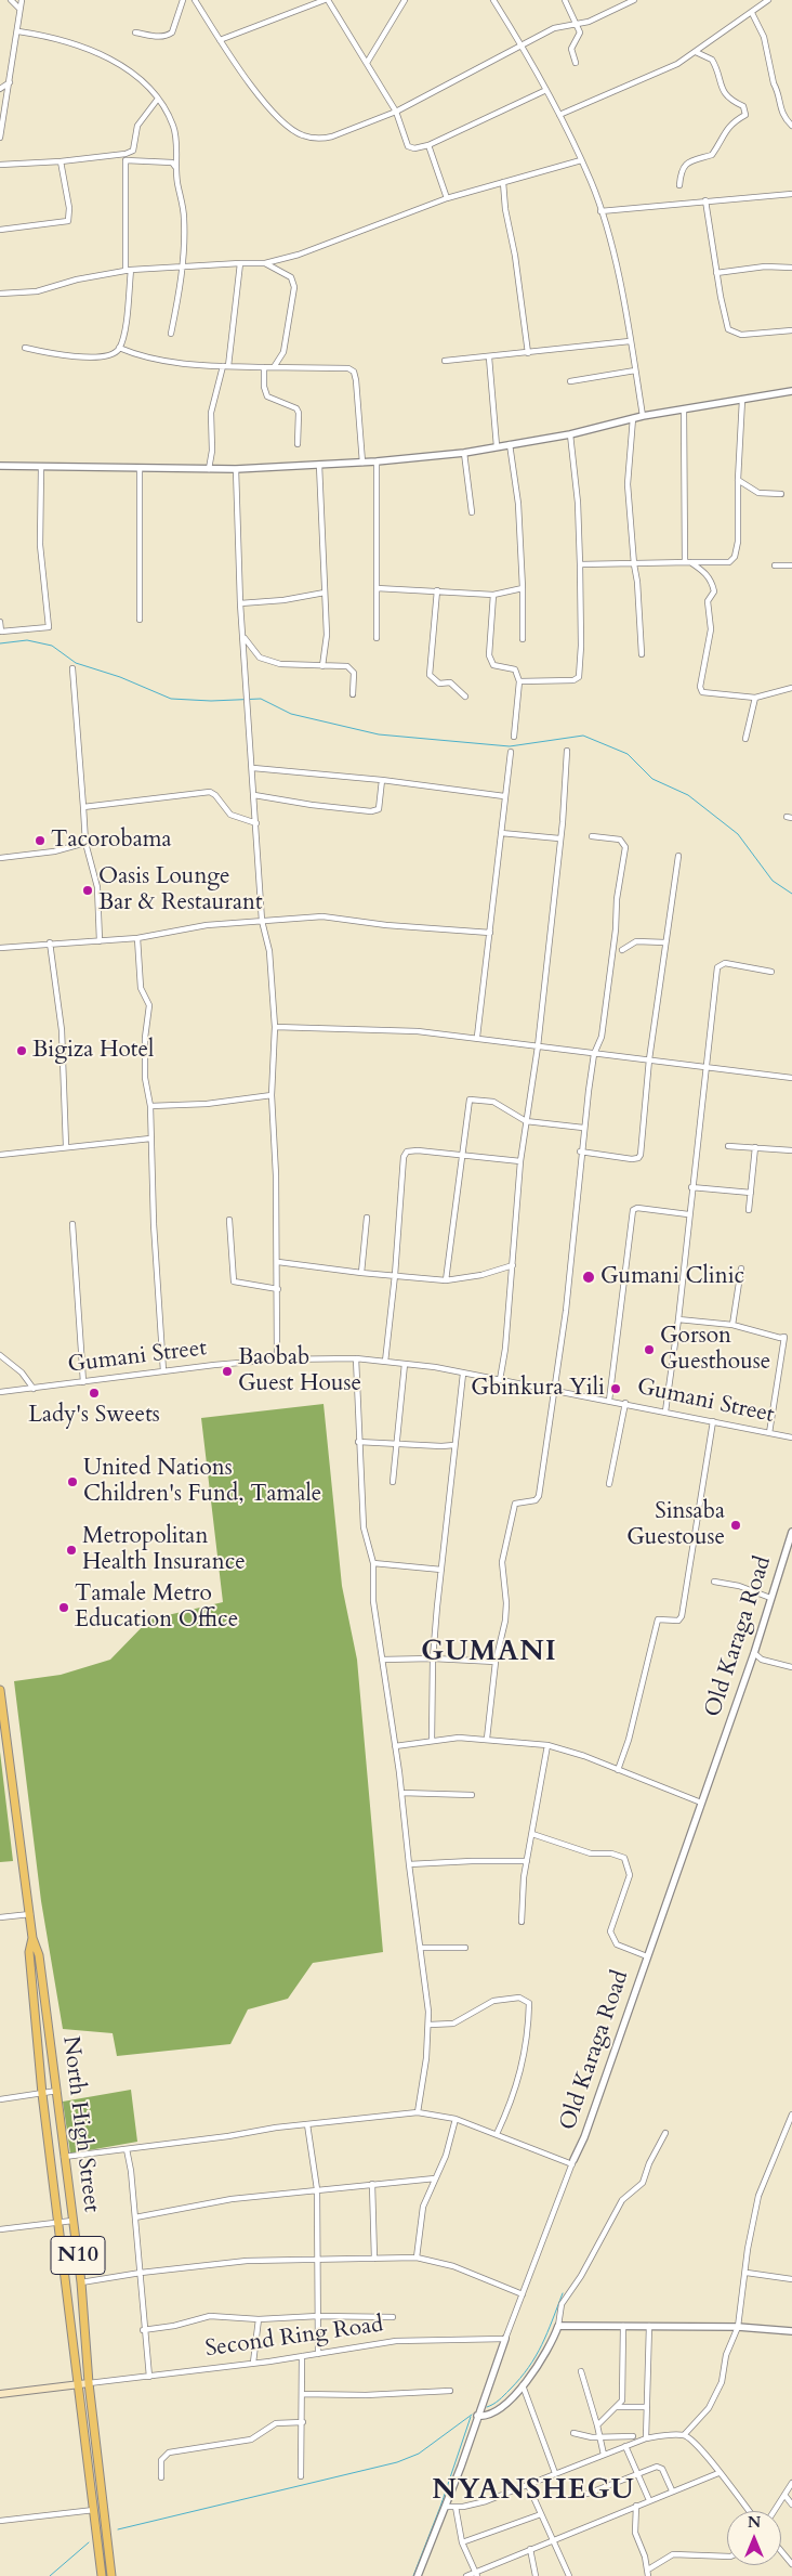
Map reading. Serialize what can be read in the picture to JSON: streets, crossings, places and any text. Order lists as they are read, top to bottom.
{
  "streets": {
    "highway": ["North High Street", "N10"],
    "street": ["Gumani Street", "Old Karaga Road", "Second Ring Road"]
  },
  "crossings": [
    ["Old Karaga Road", "Second Ring Road"],
    ["North High Street", "Second Ring Road"]
  ],
  "districts": ["GUMANI", "NYANSHEGU"],
  "places": [
    "Tacorobama",
    "Oasis Lounge Bar & Restaurant",
    "Bigiza Hotel",
    "Gumani Clinic",
    "Gorson Guesthouse",
    "Baobab Guest House",
    "Gbinkura Yili",
    "Lady's Sweets",
    "United Nations Children's Fund, Tamale",
    "Sinsaba Guestouse",
    "Metropolitan Health Insurance",
    "Tamale Metro Education Office"
  ],
  "north": "top"
}
